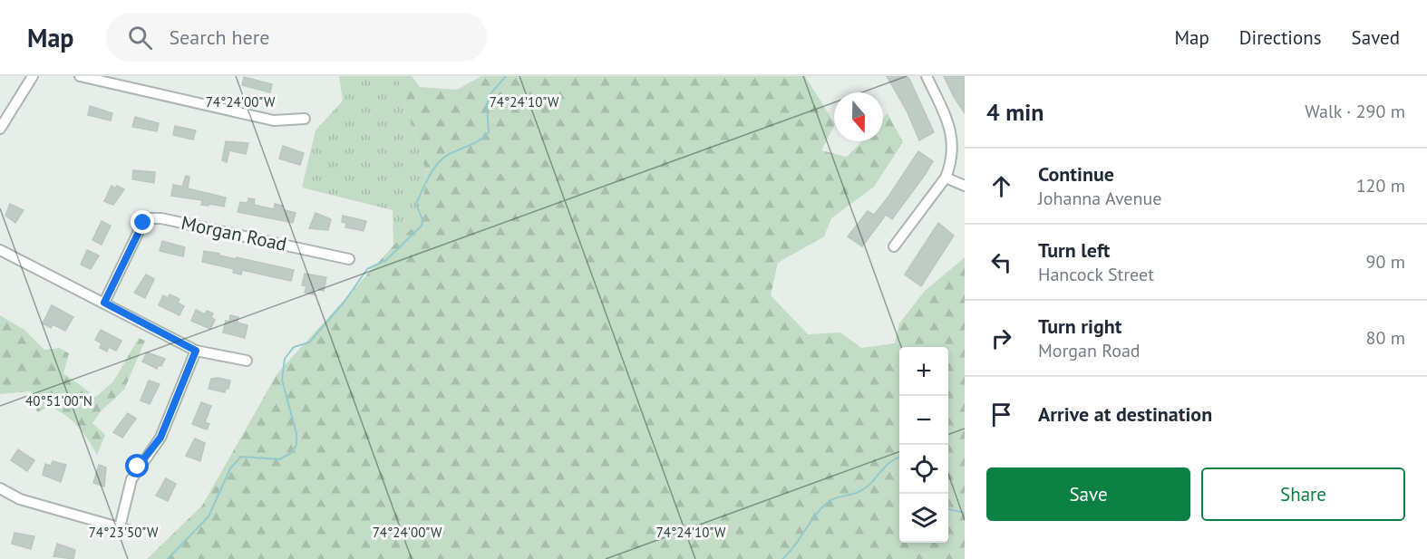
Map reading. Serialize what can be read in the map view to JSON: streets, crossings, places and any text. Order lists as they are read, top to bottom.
{
  "streets": {
    "street": ["Morgan Road"]
  },
  "north": "bottom",
  "page": {
    "header": "Map",
    "search": "Search here",
    "nav": ["Map", "Directions", "Saved"],
    "heading": ["4 min", "Walk · 290 m"],
    "list": [
      ["Continue", "Johanna Avenue", "120 m"],
      ["Turn left", "Hancock Street", "90 m"],
      ["Turn right", "Morgan Road", "80 m"],
      "Arrive at destination"
    ],
    "map_buttons": ["+", "−"],
    "buttons": ["Save", "Share"]
  },
  "coordinates": [
    "74°24'00\"W",
    "74°24'10\"W",
    "40°51'00\"N",
    "74°23'50\"W"
  ]
}
